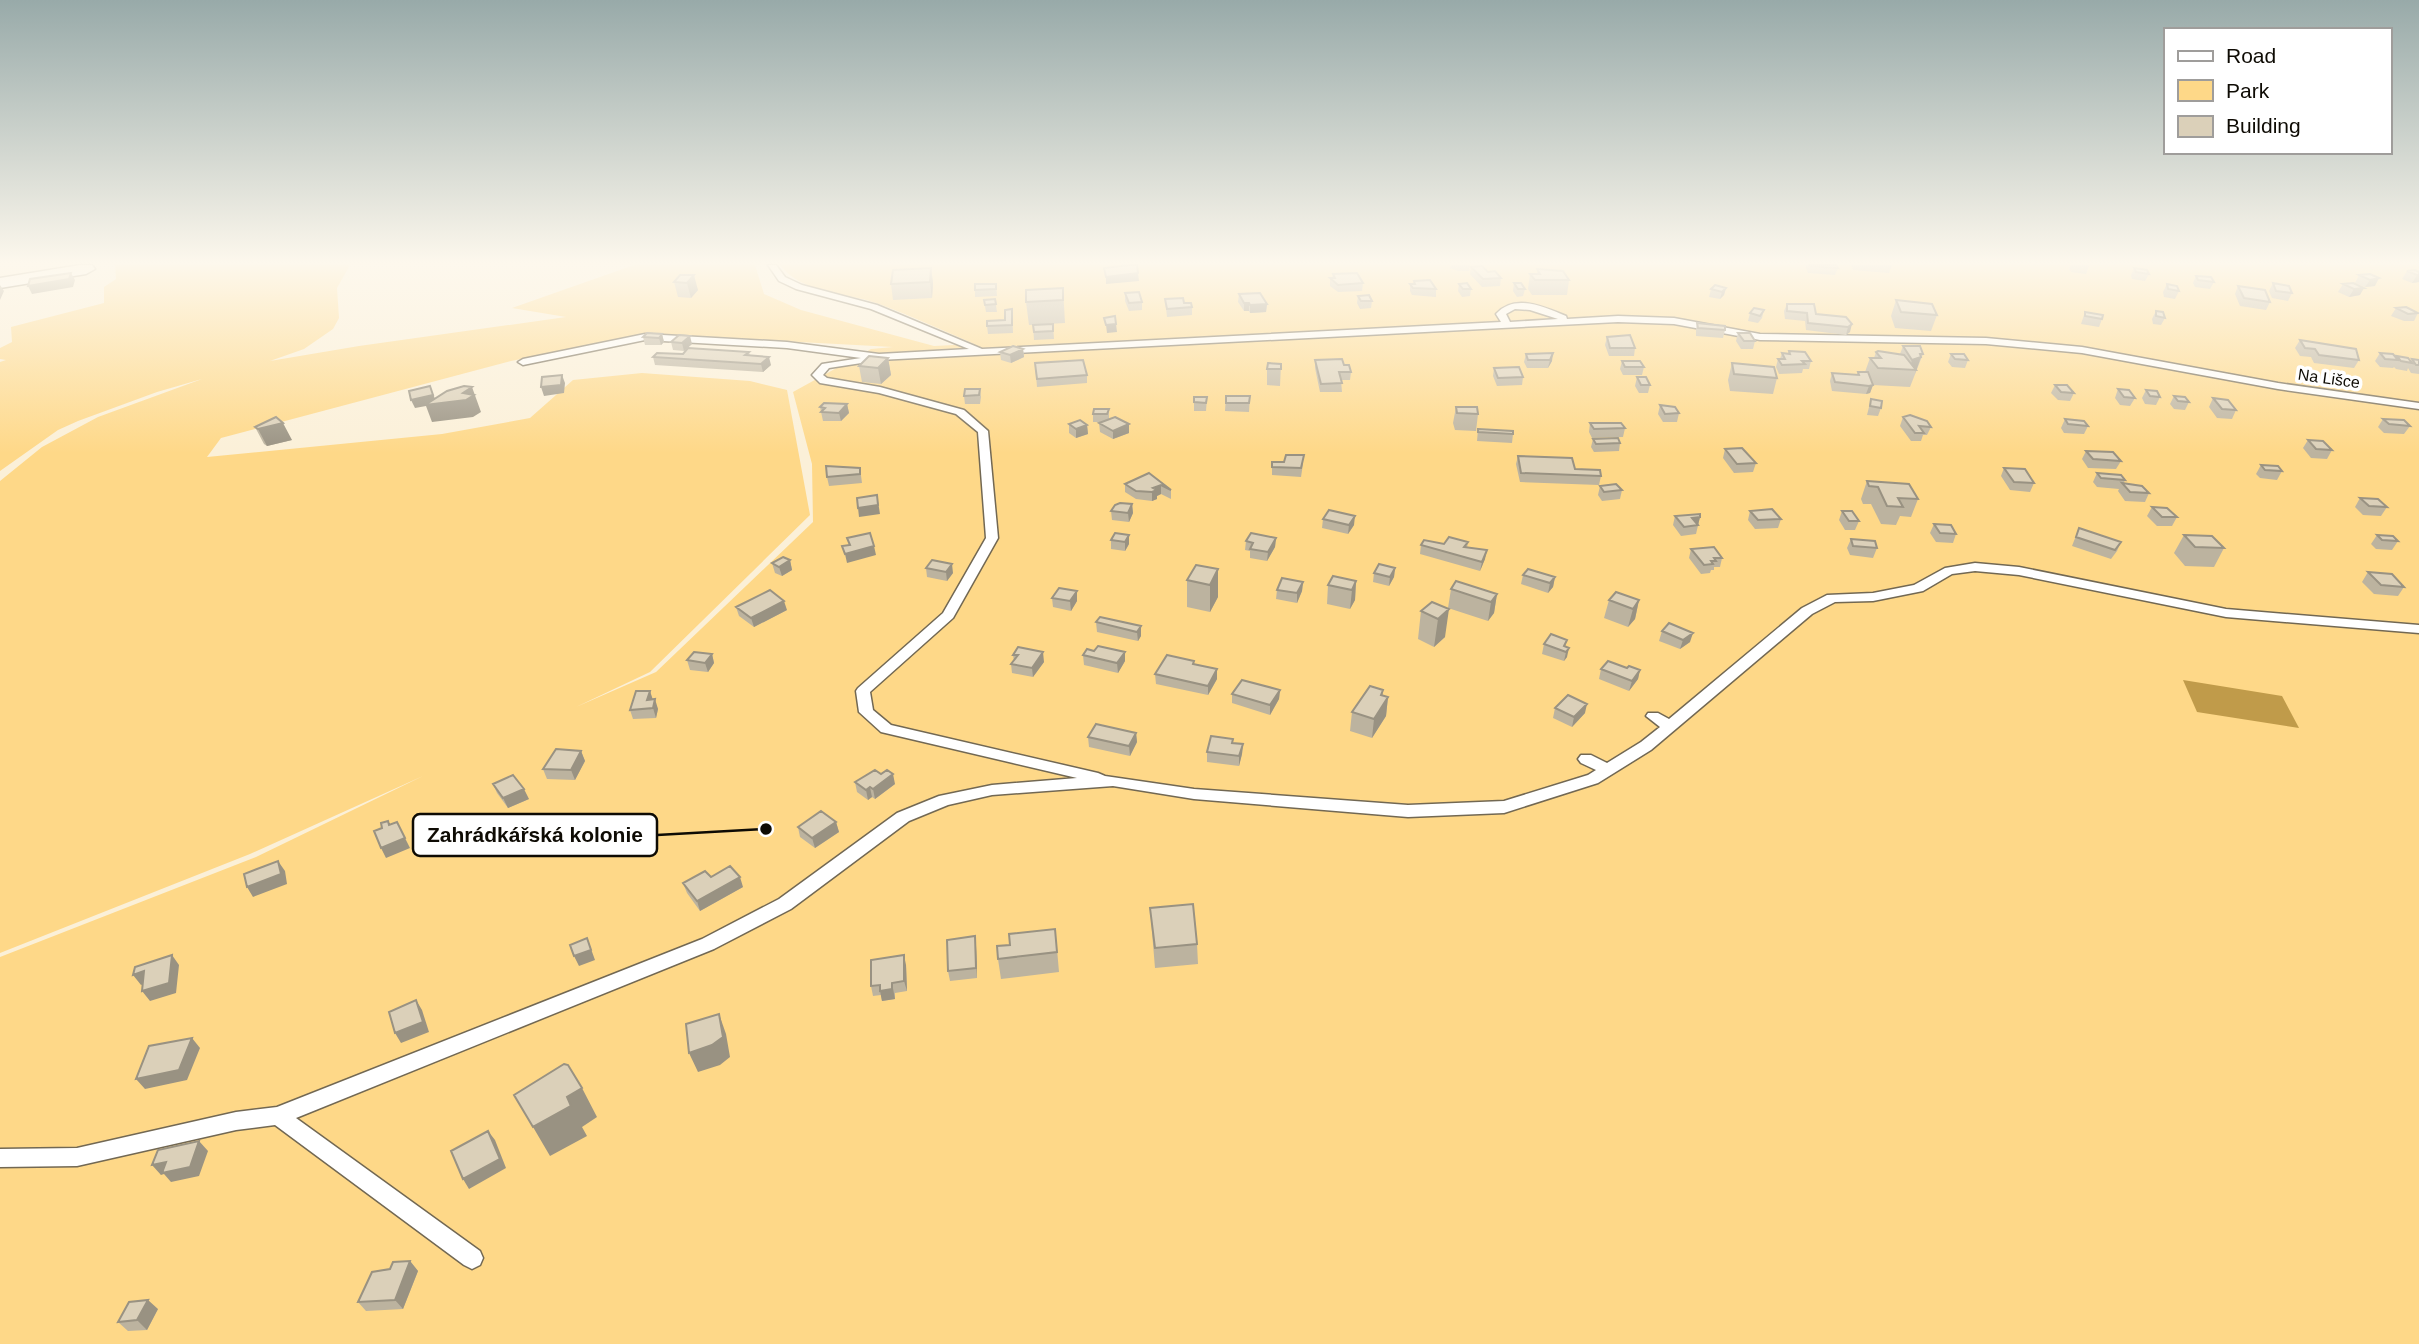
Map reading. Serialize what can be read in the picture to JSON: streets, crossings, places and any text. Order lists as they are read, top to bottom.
{
  "streets": {
    "lane": ["Na Lišce"]
  },
  "places": ["Zahrádkářská kolonie"],
  "legend": ["Road", "Park", "Building"]
}
